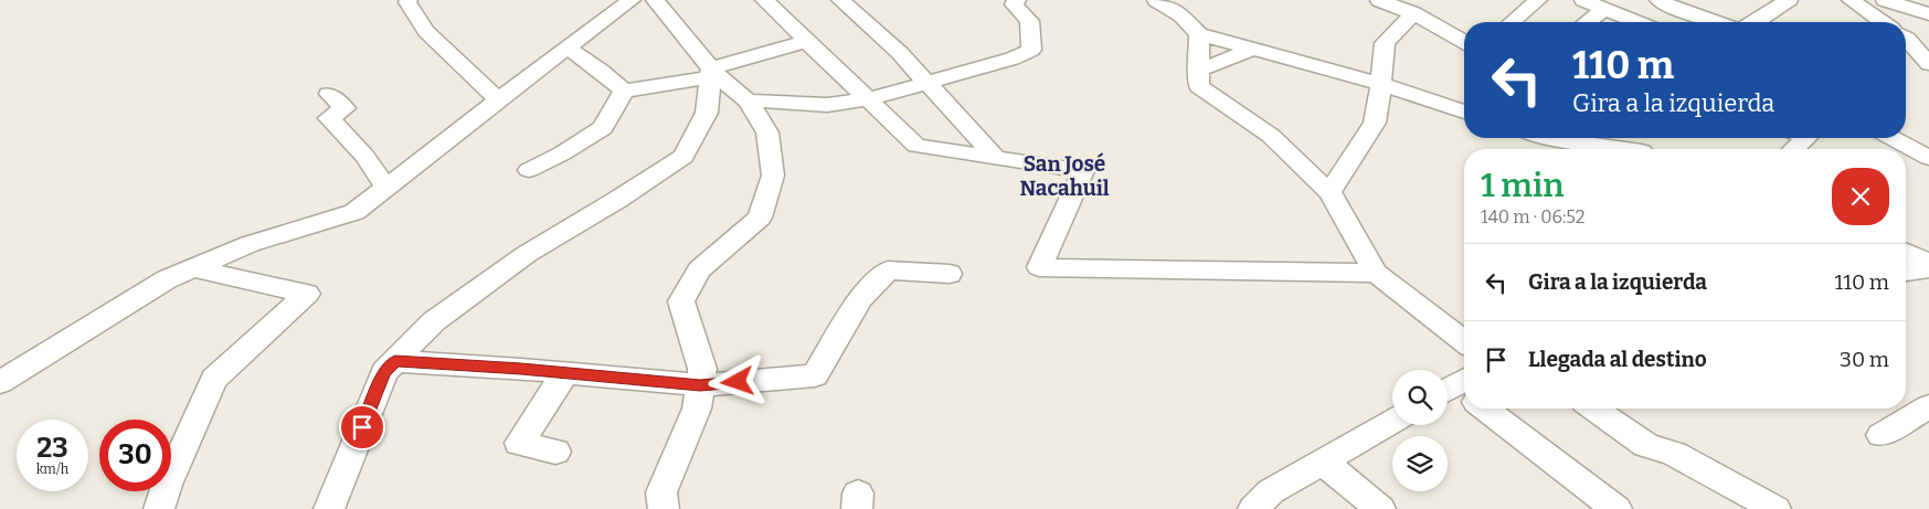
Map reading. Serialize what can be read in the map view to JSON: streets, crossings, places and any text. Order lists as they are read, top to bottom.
{
  "districts": ["San José Nacahuil"],
  "page": {
    "turn": ["110 m", "Gira a la izquierda"],
    "heading": ["1 min", "140 m · 06:52"],
    "list": [
      {
        "name": "Gira a la izquierda",
        "value": "110 m"
      },
      {
        "name": "Llegada al destino",
        "value": "30 m"
      }
    ],
    "speed": "23 km/h",
    "limit": "30"
  }
}
